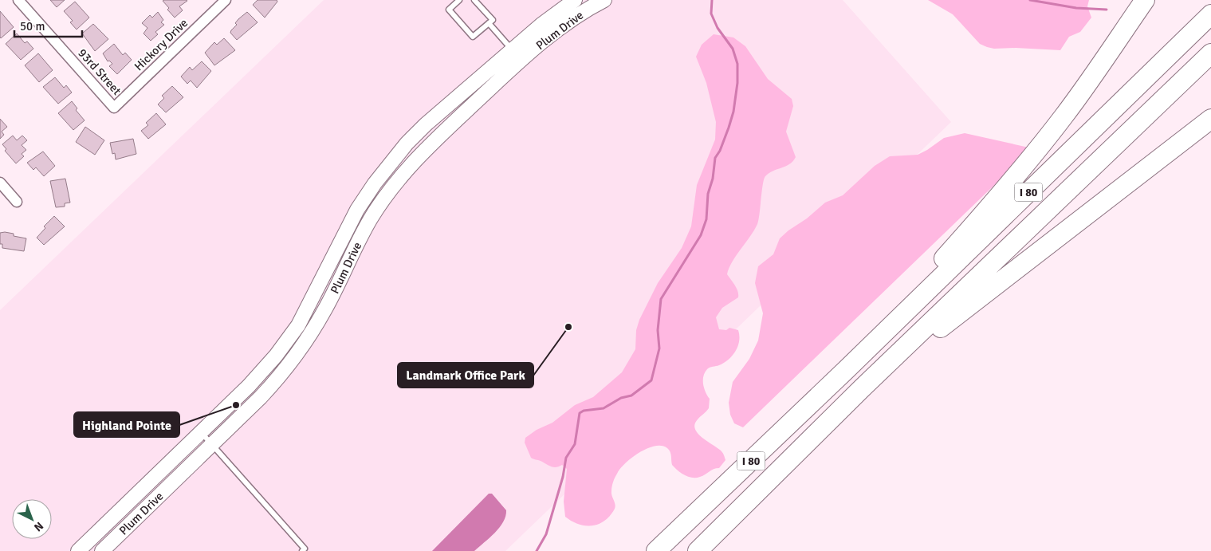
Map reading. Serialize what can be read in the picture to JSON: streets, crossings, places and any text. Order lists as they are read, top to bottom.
{
  "streets": {
    "highway": ["I 80"],
    "street": ["Plum Drive", "Hickory Drive", "93rd Street"]
  },
  "crossings": [
    ["Hickory Drive", "93rd Street"]
  ],
  "places": ["Landmark Office Park", "Highland Pointe"],
  "scale_bar": "50 m",
  "north": "bottom right"
}
